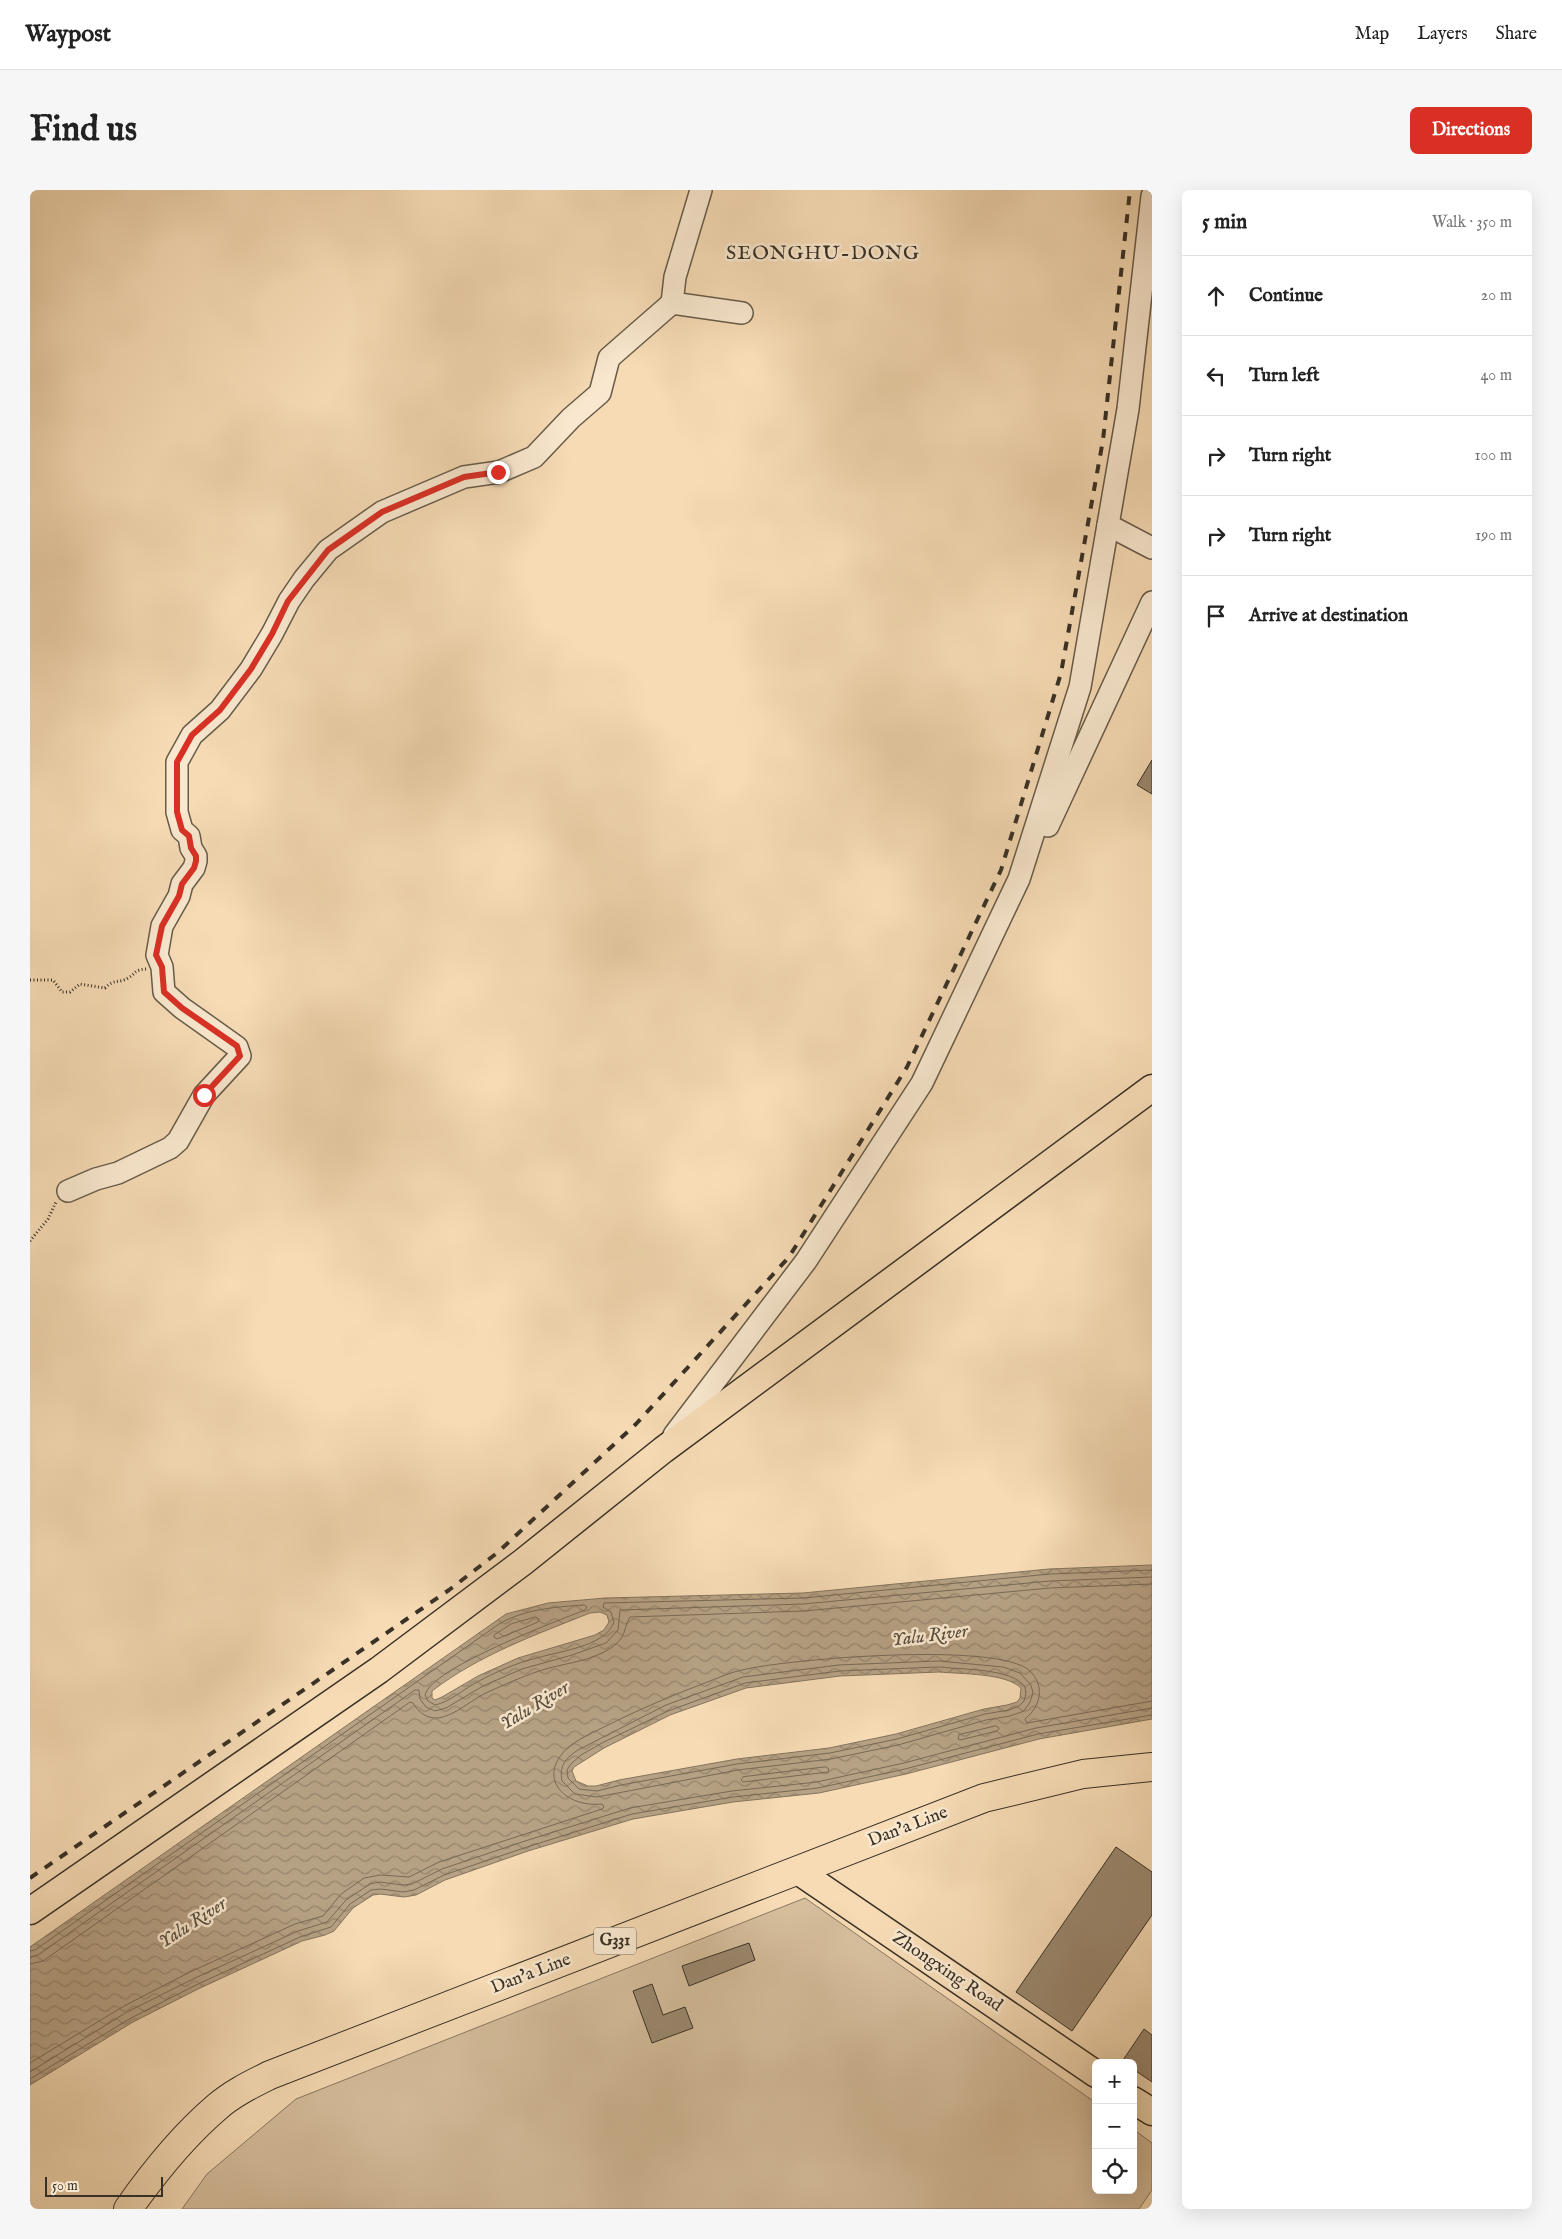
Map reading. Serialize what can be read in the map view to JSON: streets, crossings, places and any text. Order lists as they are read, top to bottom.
{
  "streets": {
    "highway": ["Dan'a Line", "G331"],
    "main road": ["Zhongxing Road"]
  },
  "crossings": [
    ["Dan'a Line", "Zhongxing Road"]
  ],
  "districts": ["SEONGHU-DONG"],
  "water": ["Yalu River"],
  "scale_bar": "50 m",
  "page": {
    "header": "Waypost",
    "nav": ["Map", "Layers", "Share"],
    "buttons": "Directions",
    "title": "Find us",
    "heading": ["5 min", "Walk · 350 m"],
    "list": [
      ["Continue", "20 m"],
      ["Turn left", "40 m"],
      ["Turn right", "100 m"],
      ["Turn right", "190 m"],
      "Arrive at destination"
    ],
    "map_buttons": ["+", "−"],
    "scale": "50 m"
  }
}
